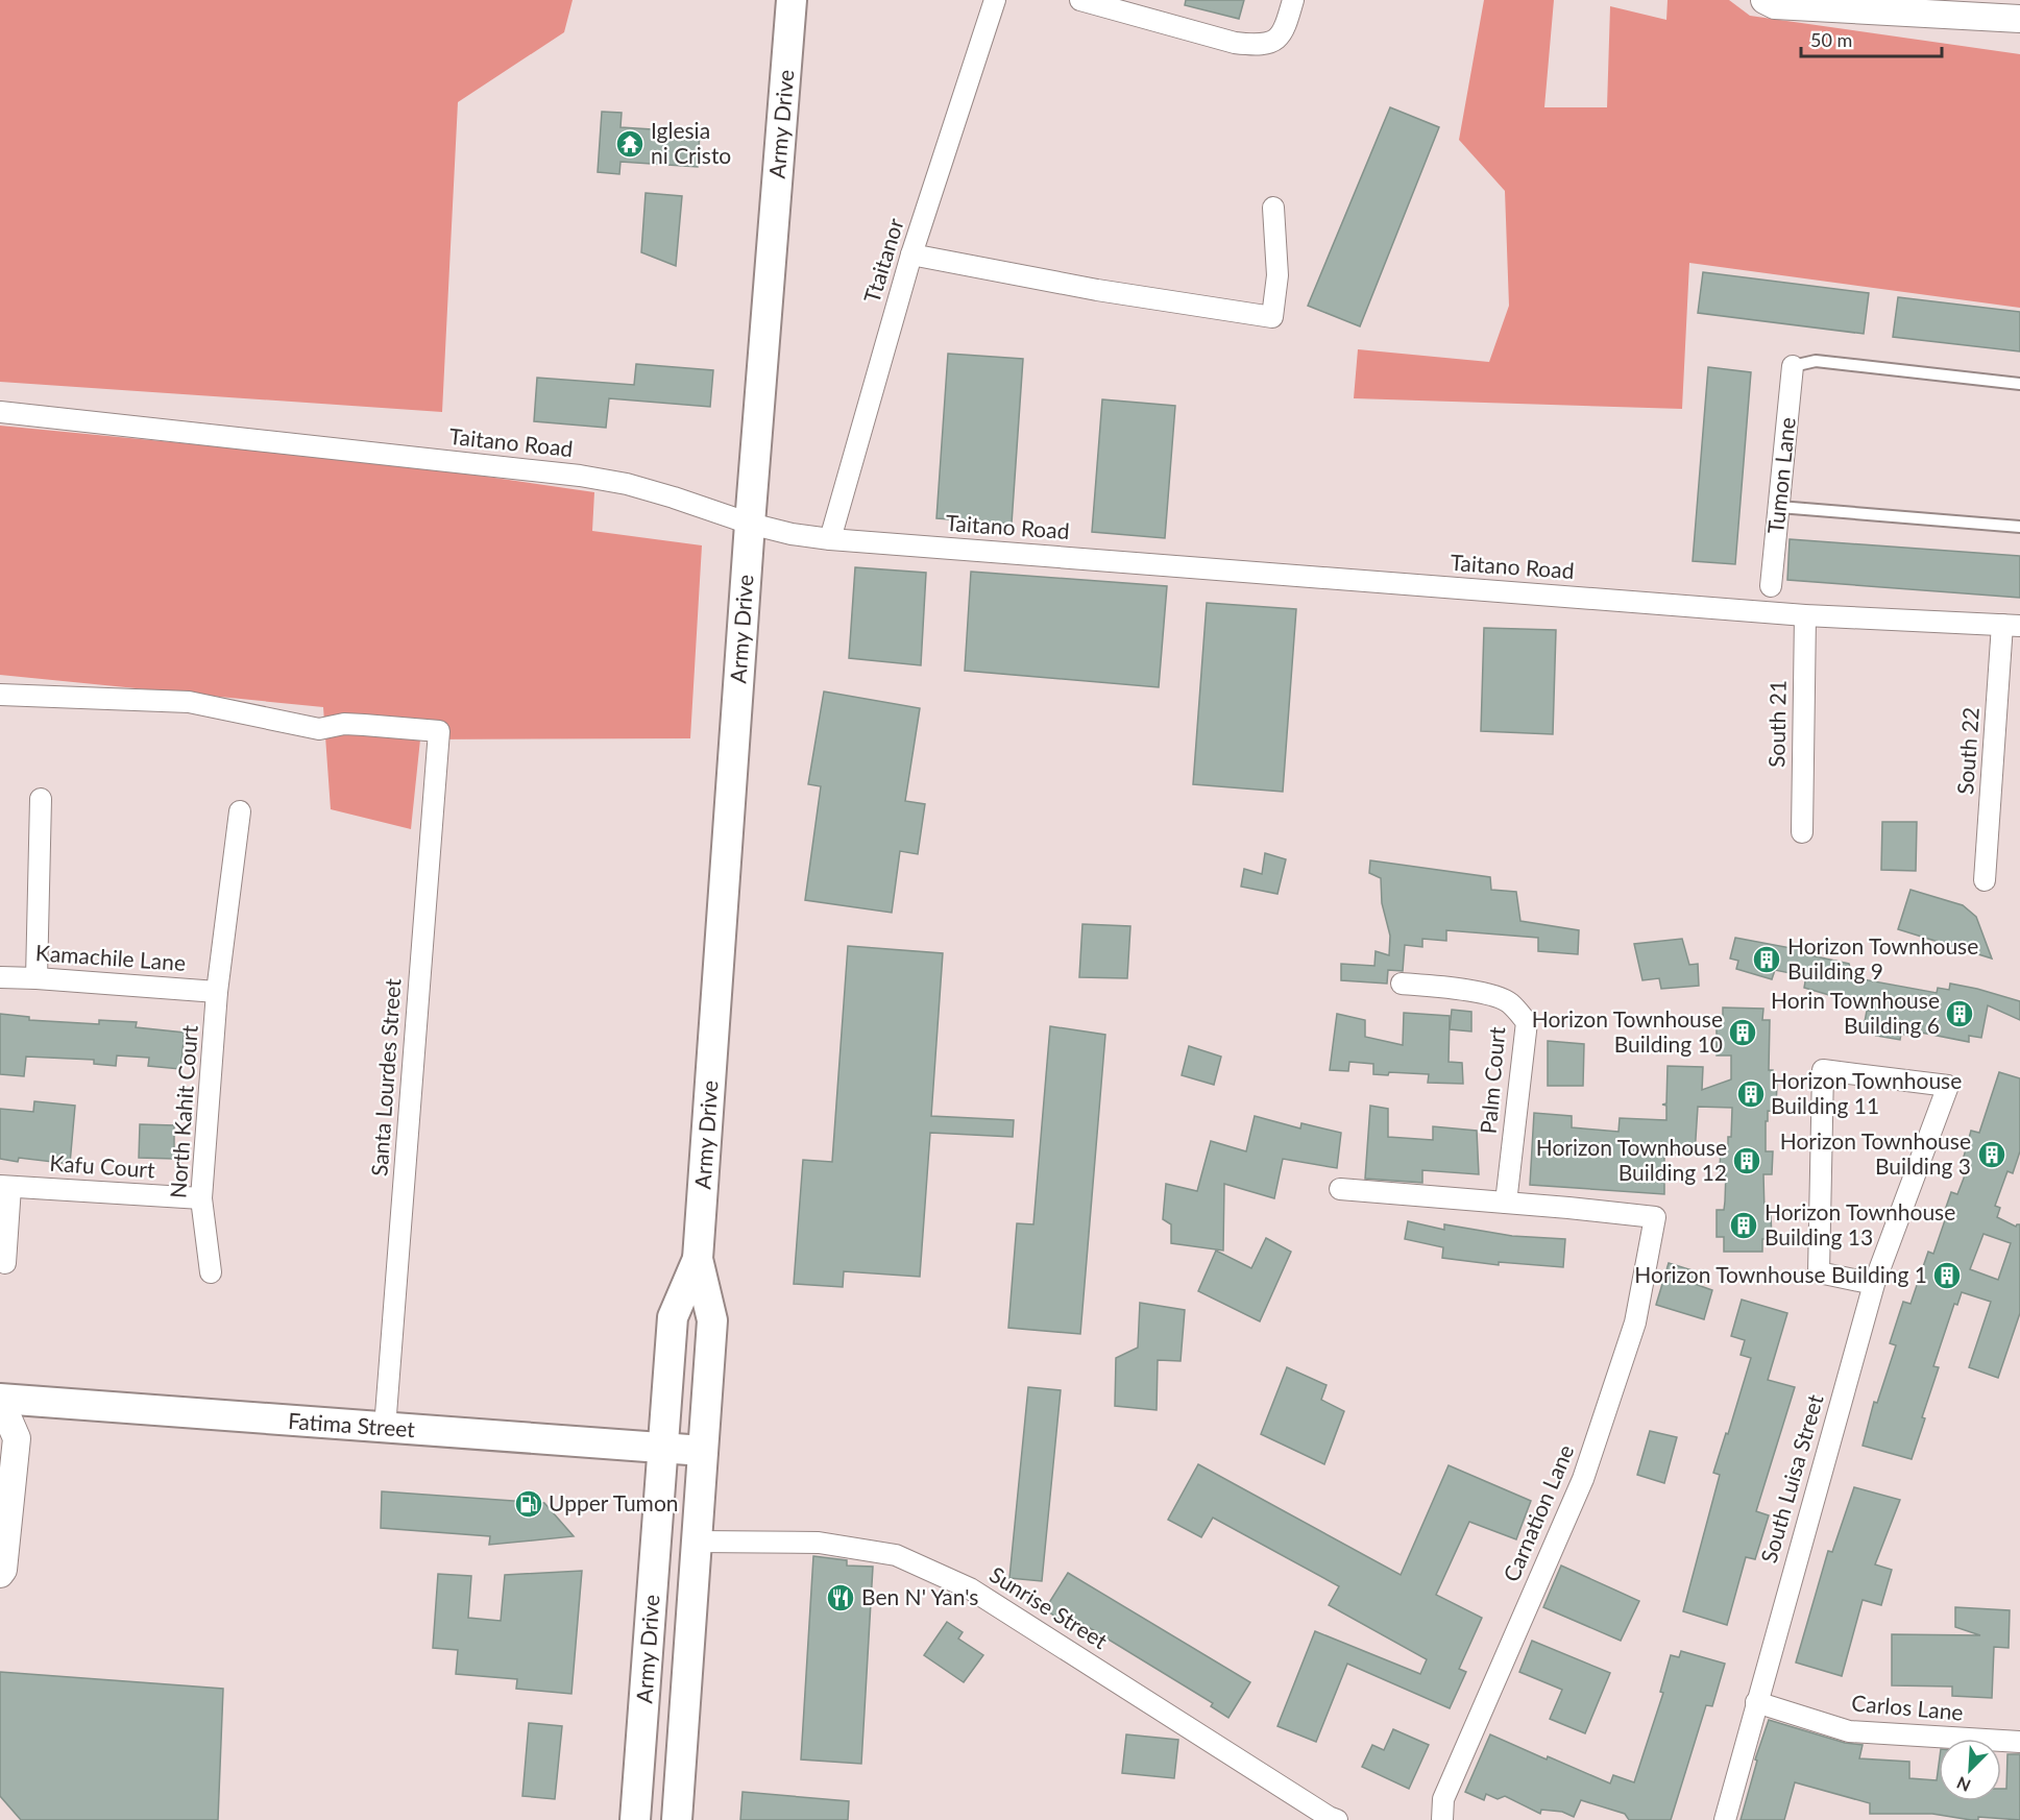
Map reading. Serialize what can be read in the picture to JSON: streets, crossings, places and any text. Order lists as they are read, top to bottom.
{
  "streets": {
    "main road": ["Army Drive", "Fatima Street"],
    "street": [
      "Ttaitanor",
      "Taitano Road",
      "Tumon Lane",
      "South 21",
      "South 22",
      "Kamachile Lane",
      "Santa Lourdes Street",
      "Palm Court",
      "North Kahit Court",
      "Kafu Court",
      "South Luisa Street",
      "Carnation Lane",
      "Sunrise Street",
      "Carlos Lane"
    ]
  },
  "crossings": [
    ["Army Drive", "Taitano Road"],
    ["Army Drive", "Fatima Street"],
    ["Army Drive", "Sunrise Street"],
    ["Ttaitanor", "Taitano Road"],
    ["Taitano Road", "South 21"],
    ["Taitano Road", "South 22"],
    ["Kamachile Lane", "North Kahit Court"],
    ["Santa Lourdes Street", "Fatima Street"],
    ["Palm Court", "Carnation Lane"],
    ["North Kahit Court", "Kafu Court"],
    ["South Luisa Street", "Carlos Lane"]
  ],
  "places": {
    "temple": ["Iglesia ni Cristo"],
    "building": [
      "Horizon Townhouse Building 9",
      "Horin Townhouse Building 6",
      "Horizon Townhouse Building 10",
      "Horizon Townhouse Building 11",
      "Horizon Townhouse Building 3",
      "Horizon Townhouse Building 12",
      "Horizon Townhouse Building 13",
      "Horizon Townhouse Building 1"
    ],
    "fuel station": ["Upper Tumon"],
    "restaurant": ["Ben N' Yan's"]
  },
  "scale_bar": "50 m",
  "north": "bottom left"
}
